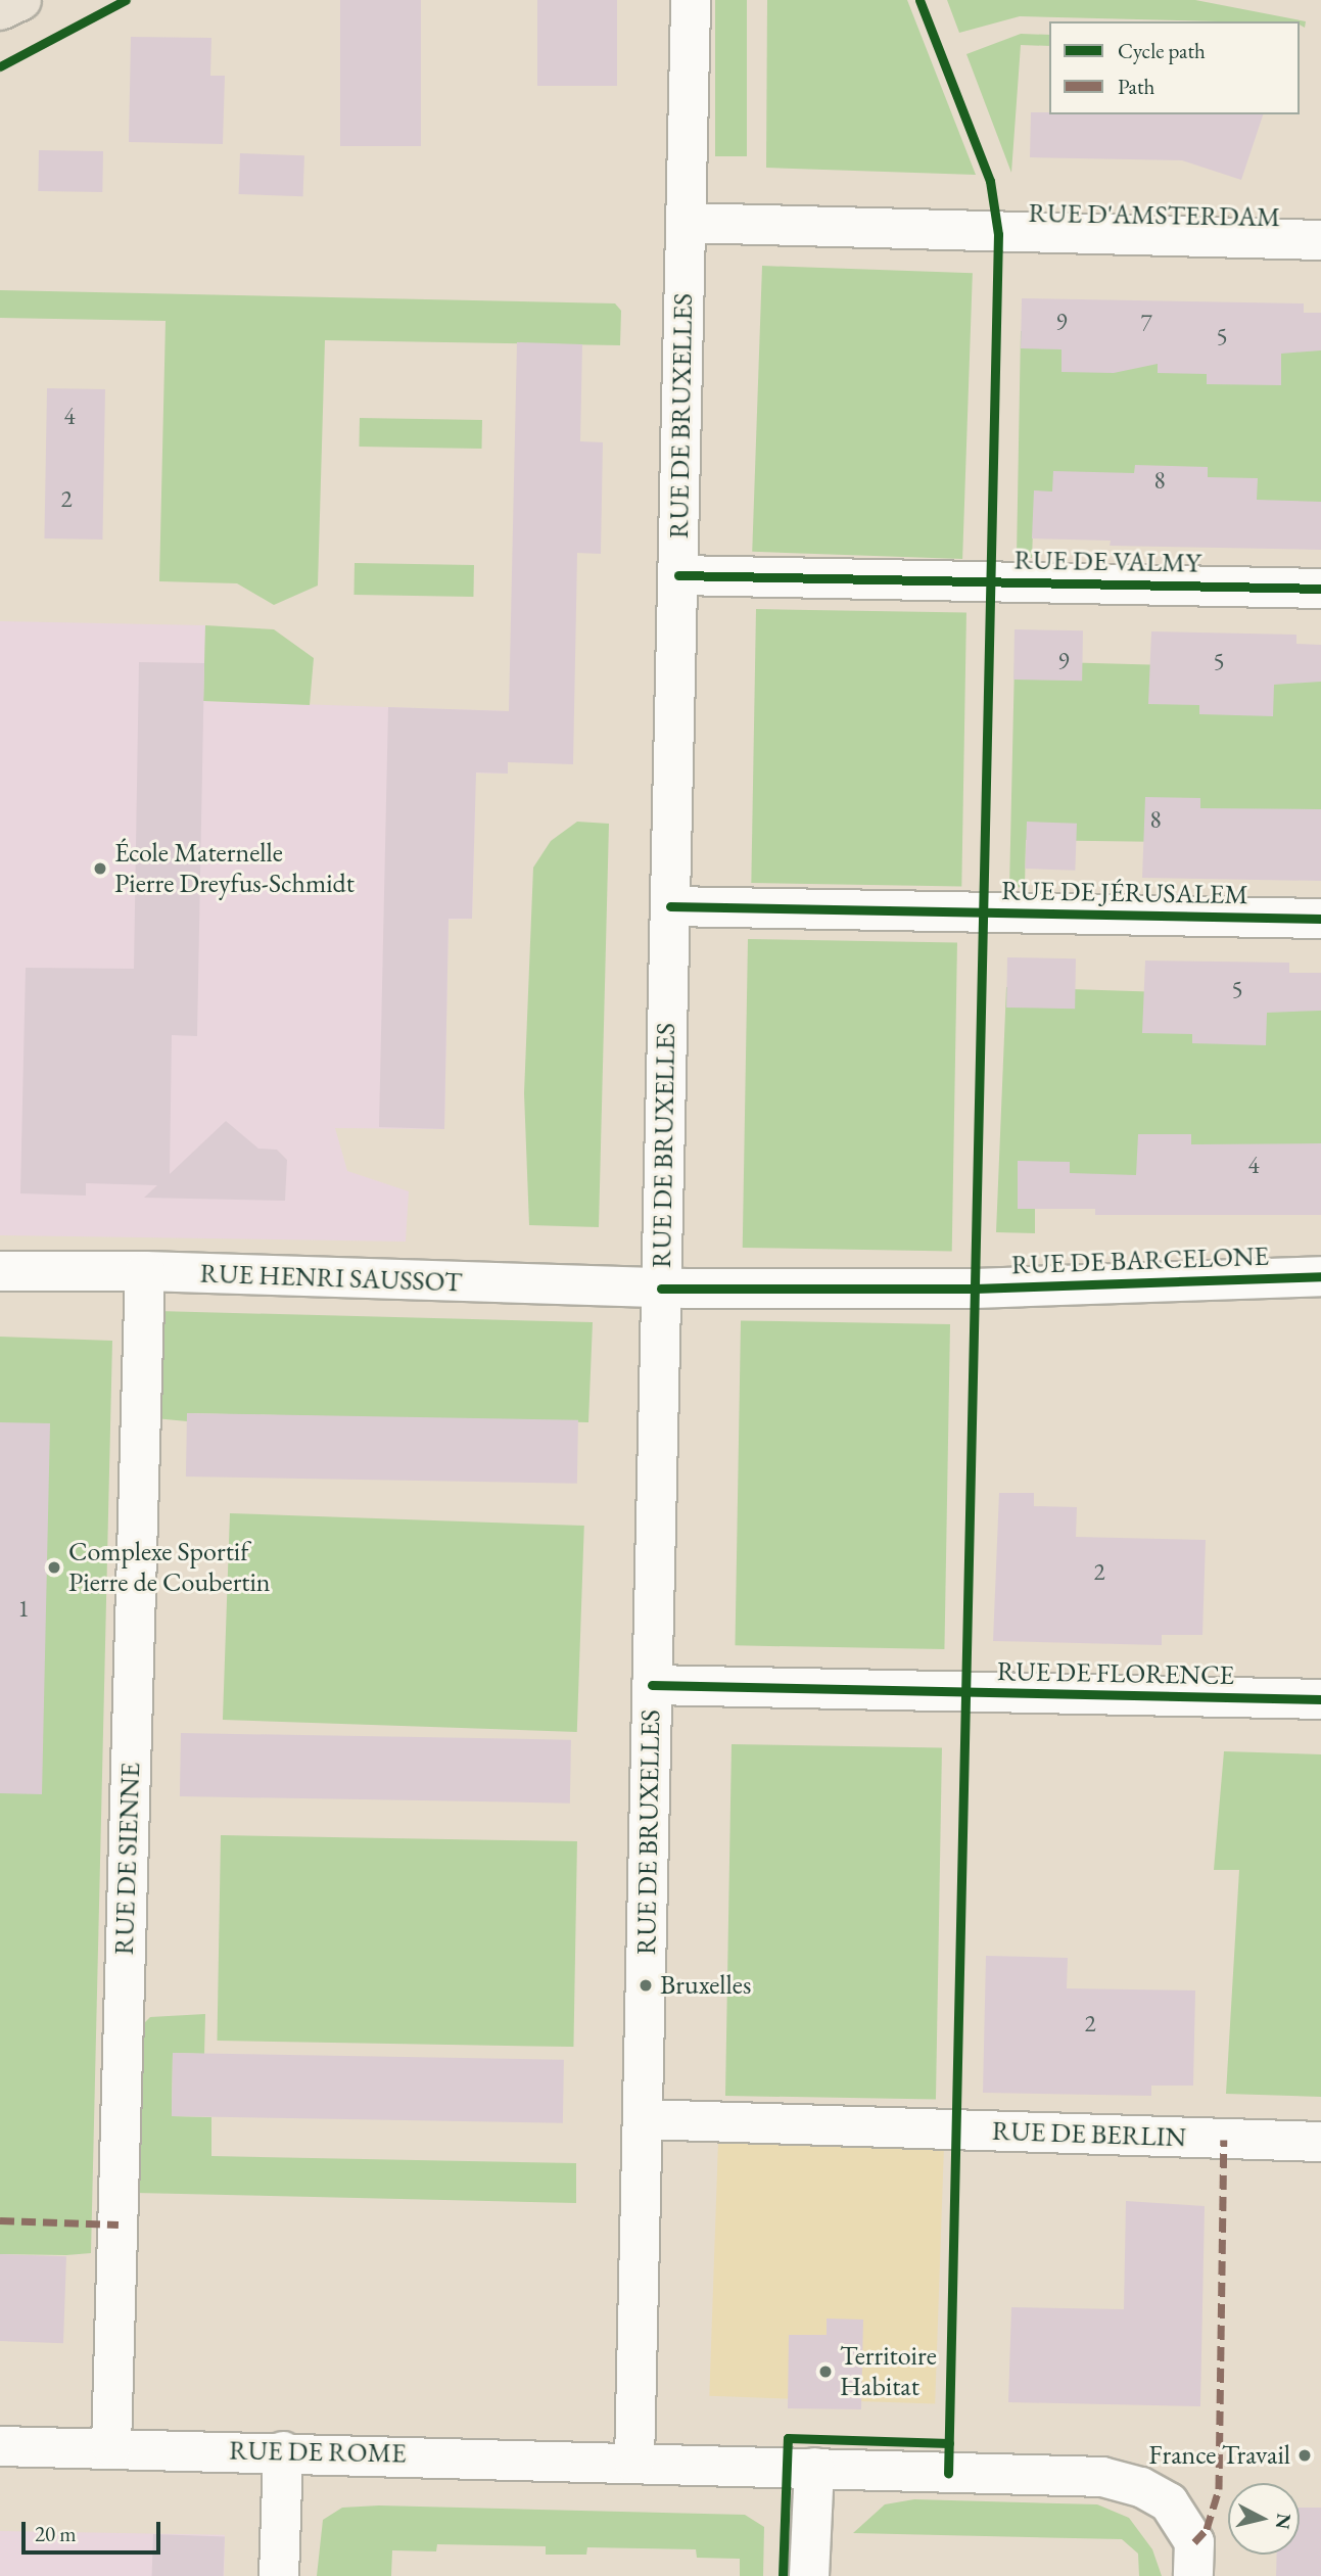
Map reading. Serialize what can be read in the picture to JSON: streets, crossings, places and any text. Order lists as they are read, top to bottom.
{
  "streets": {
    "street": [
      "RUE D'AMSTERDAM",
      "RUE DE BRUXELLES",
      "RUE DE VALMY",
      "RUE DE JÉRUSALEM",
      "RUE DE BARCELONE",
      "RUE HENRI SAUSSOT",
      "RUE DE FLORENCE",
      "RUE DE SIENNE",
      "RUE DE BERLIN",
      "RUE DE ROME"
    ]
  },
  "crossings": [
    ["RUE D'AMSTERDAM", "RUE DE BRUXELLES"],
    ["RUE DE BRUXELLES", "RUE DE VALMY"],
    ["RUE DE BRUXELLES", "RUE DE JÉRUSALEM"],
    ["RUE DE BRUXELLES", "RUE DE BARCELONE"],
    ["RUE DE BRUXELLES", "RUE HENRI SAUSSOT"],
    ["RUE DE BRUXELLES", "RUE DE FLORENCE"],
    ["RUE DE BRUXELLES", "RUE DE BERLIN"],
    ["RUE DE BRUXELLES", "RUE DE ROME"],
    ["RUE DE BARCELONE", "RUE HENRI SAUSSOT"],
    ["RUE HENRI SAUSSOT", "RUE DE SIENNE"],
    ["RUE DE SIENNE", "RUE DE ROME"]
  ],
  "places": [
    "École Maternelle Pierre Dreyfus-Schmidt",
    "Complexe Sportif Pierre de Coubertin",
    "Bruxelles",
    "Territoire Habitat",
    "France Travail"
  ],
  "house_numbers": [
    "9",
    "7",
    "5",
    "4",
    "8",
    "2",
    "9",
    "5",
    "8",
    "5",
    "4",
    "2",
    "1",
    "2"
  ],
  "legend": ["Cycle path", "Path"],
  "scale_bar": "20 m",
  "north": "right"
}
